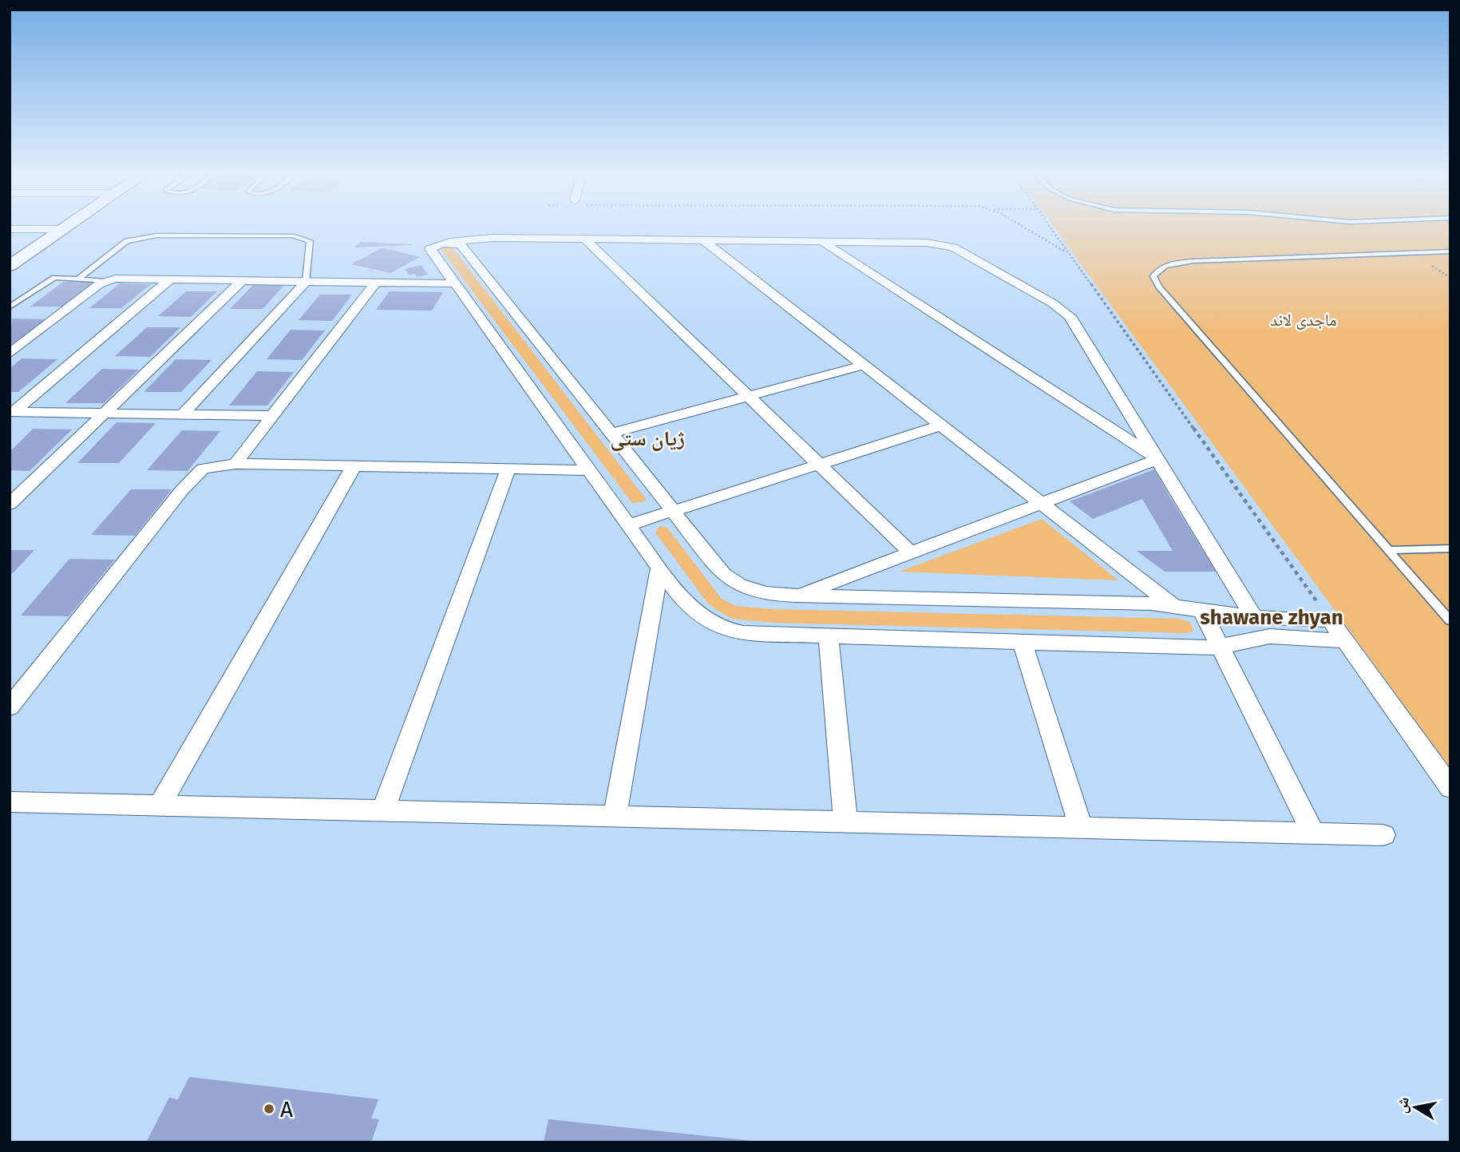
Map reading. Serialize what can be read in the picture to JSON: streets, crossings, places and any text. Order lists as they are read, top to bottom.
{
  "districts": ["ژیان ستی", "shawane zhyan"],
  "parks": ["ماجدی لاند"],
  "places": ["A"],
  "north": "left"
}
